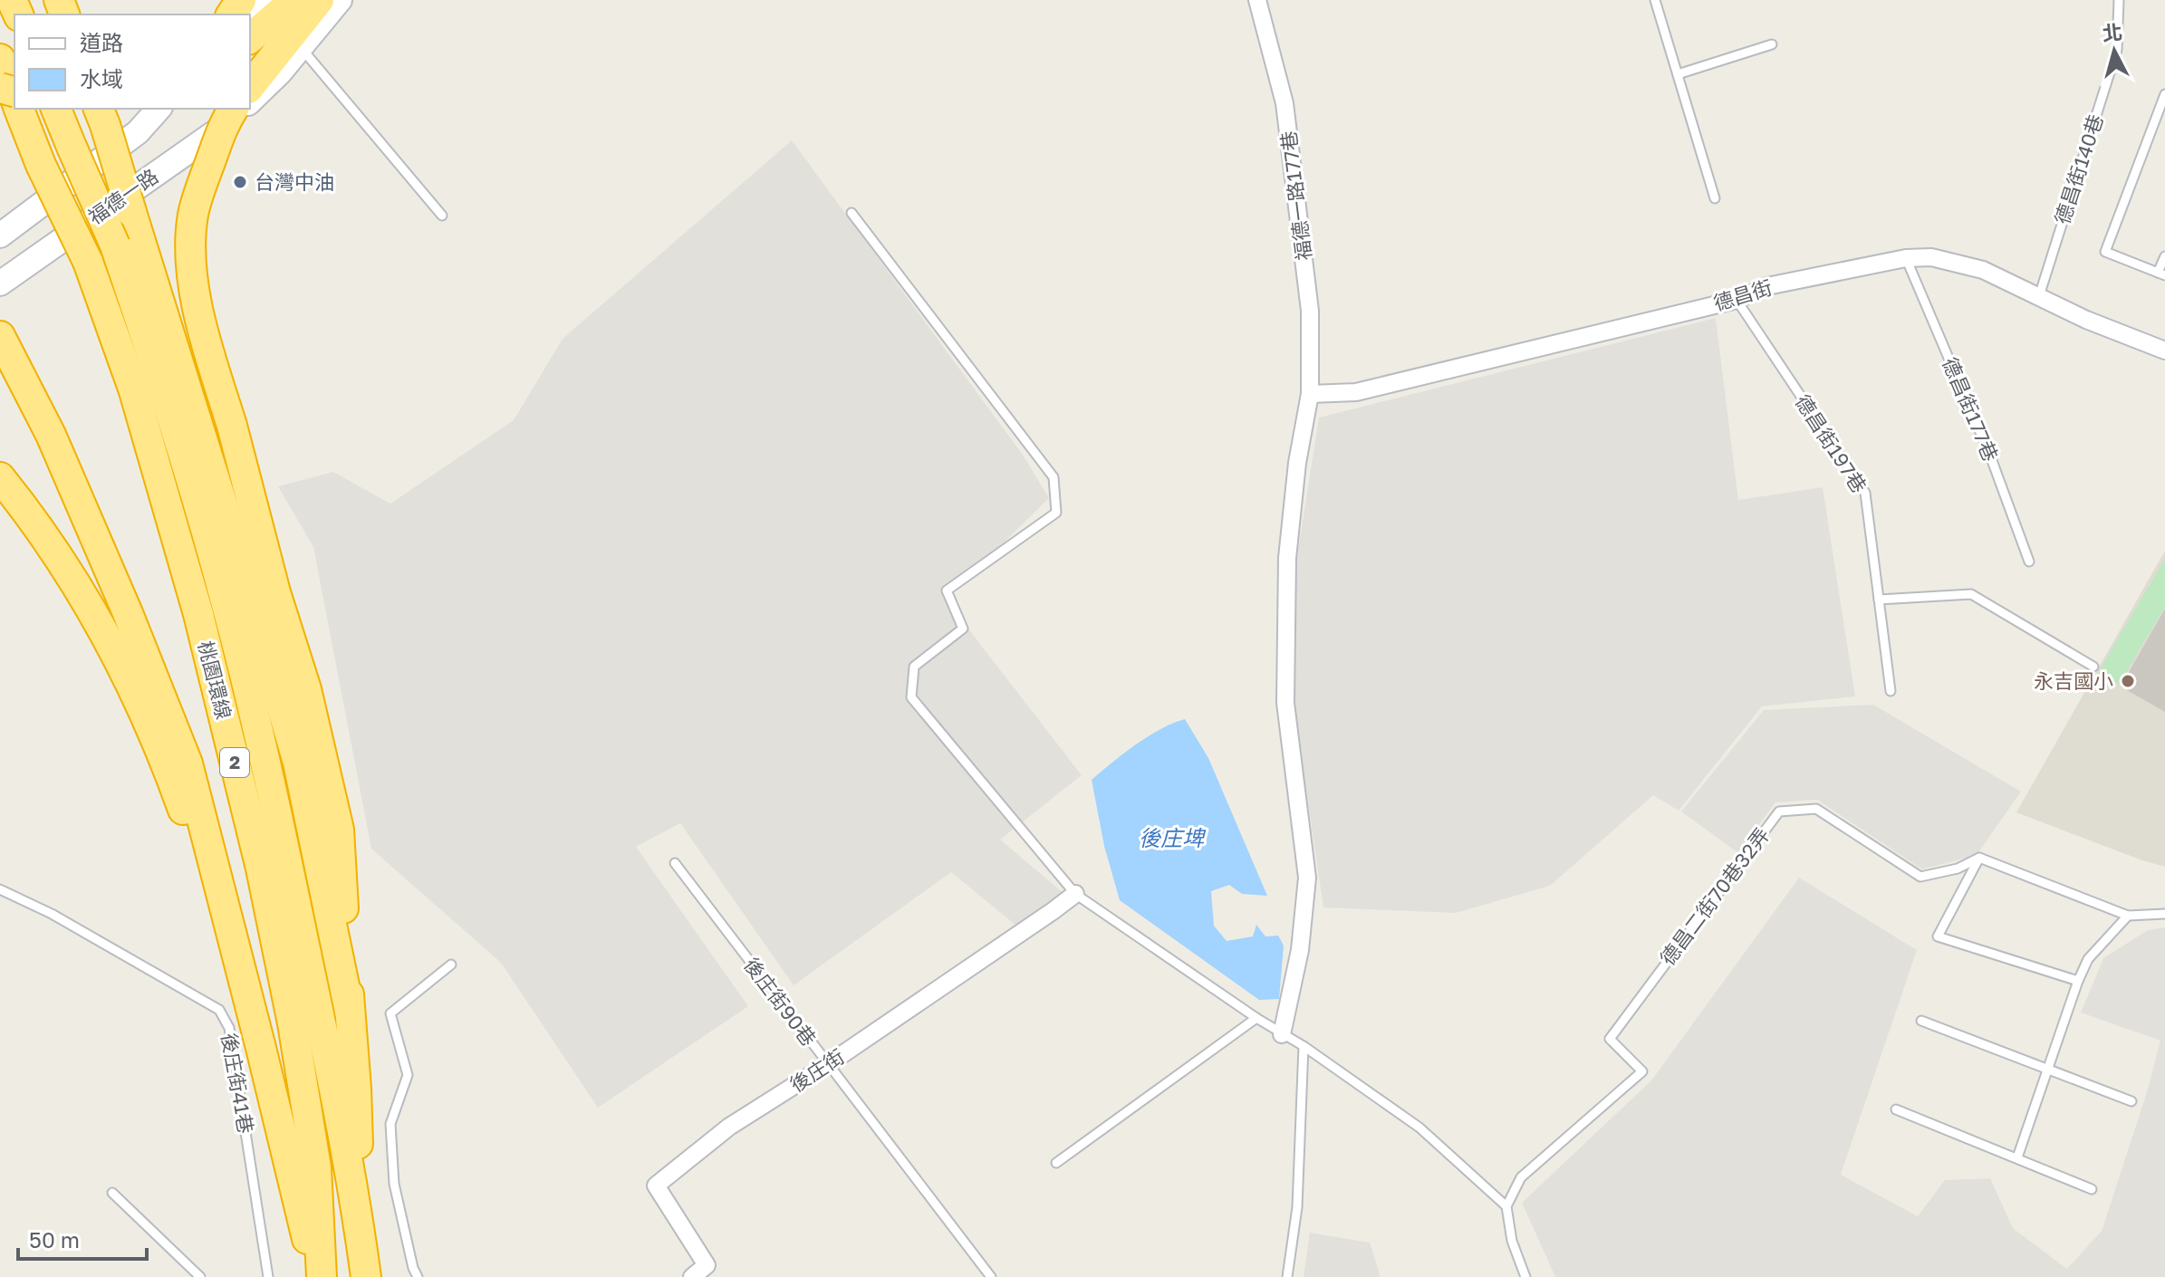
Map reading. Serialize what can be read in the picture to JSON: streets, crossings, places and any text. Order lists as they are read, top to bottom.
{
  "streets": {
    "highway": ["桃園環線", "2"],
    "main road": ["福德一路"],
    "street": ["福德一路177巷", "德昌街", "後庄街"],
    "lane": [
      "德昌街140巷",
      "德昌街177巷",
      "德昌街197巷",
      "德昌二街70巷32弄",
      "後庄街90巷",
      "後庄街41巷"
    ]
  },
  "crossings": [
    ["德昌街140巷", "德昌街"],
    ["福德一路177巷", "德昌街"],
    ["德昌街", "德昌街177巷"],
    ["德昌街", "德昌街197巷"],
    ["後庄街90巷", "後庄街"]
  ],
  "water": ["後庄埤"],
  "places": ["台灣中油", "永吉國小"],
  "legend": ["道路", "水域"],
  "scale_bar": "50 m",
  "north": "top"
}
